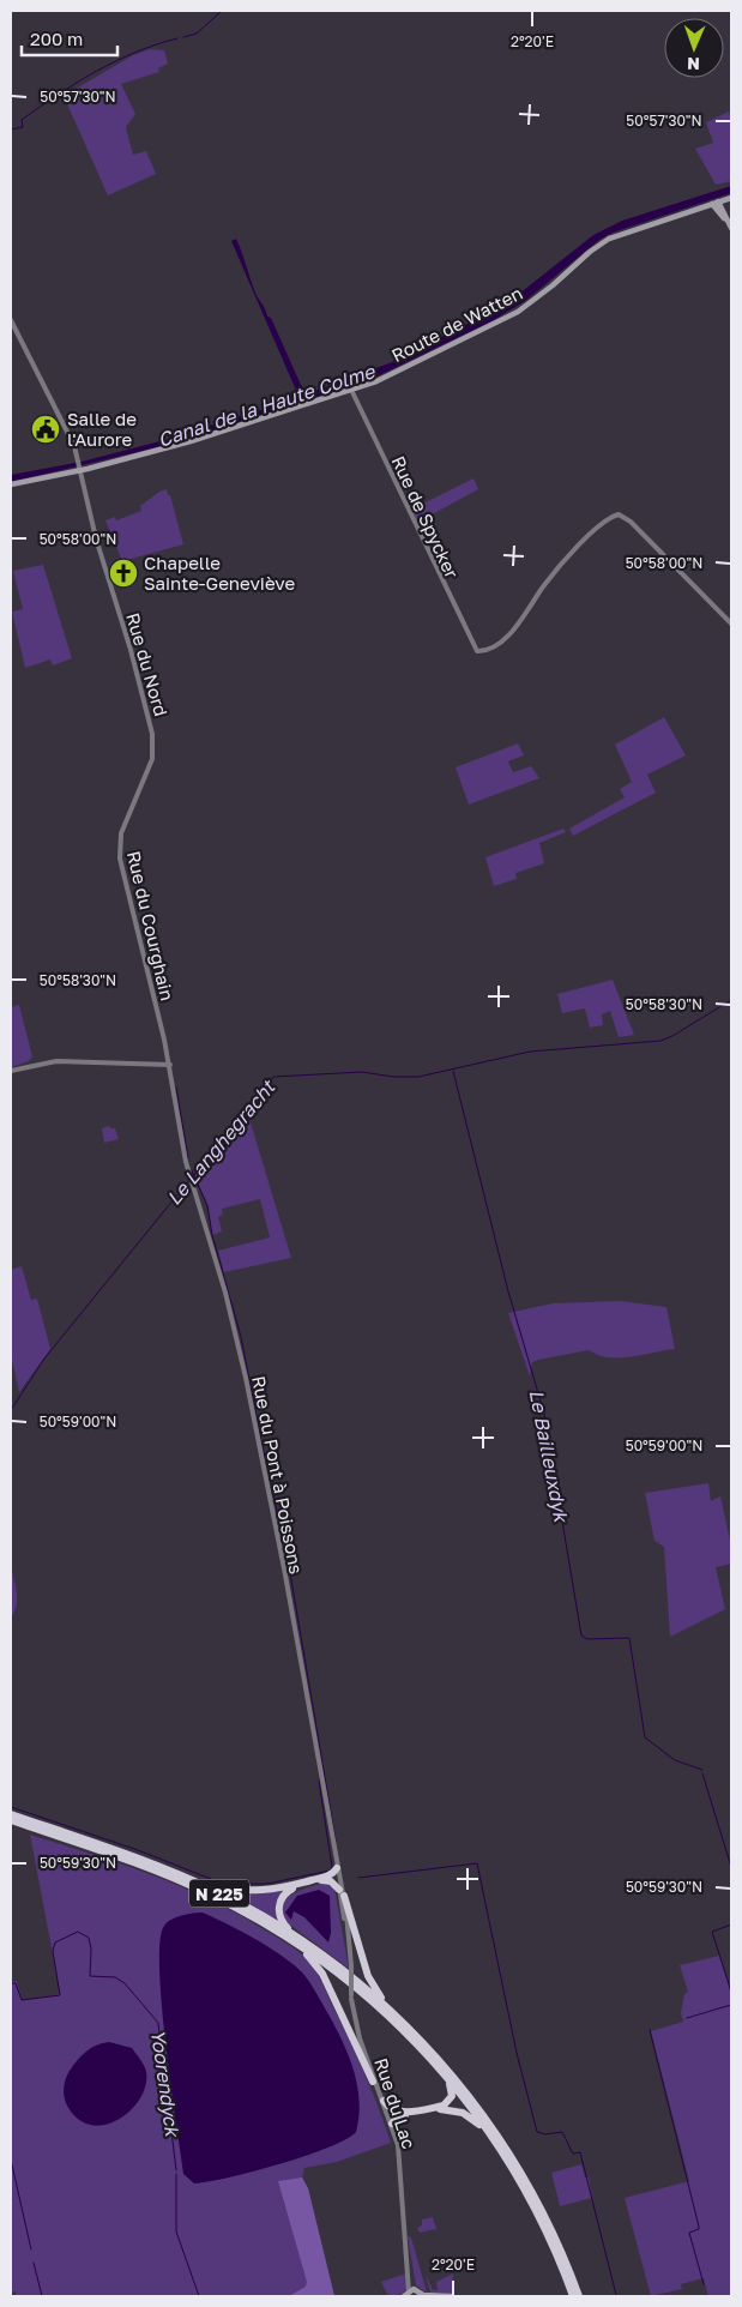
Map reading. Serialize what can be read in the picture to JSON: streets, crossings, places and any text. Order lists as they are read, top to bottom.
{
  "streets": {
    "highway": ["N 225"],
    "main road": ["Route de Watten"],
    "street": [
      "Rue de Spycker",
      "Rue du Nord",
      "Rue du Courghain",
      "Rue du Pont à Poissons",
      "Rue du Lac"
    ]
  },
  "crossings": [
    ["Route de Watten", "Rue de Spycker"],
    ["Route de Watten", "Rue du Nord"],
    ["Rue du Nord", "Rue du Courghain"],
    ["Rue du Courghain", "Rue du Pont à Poissons"],
    ["Rue du Pont à Poissons", "Rue du Lac"]
  ],
  "water": [
    "Canal de la Haute Colme",
    "Le Langhegracht",
    "Le Bailleuxdyk",
    "Yoorendyck"
  ],
  "places": {
    "public building": ["Salle de l'Aurore"],
    "church": ["Chapelle Sainte-Geneviève"]
  },
  "scale_bar": "200 m",
  "north": "bottom",
  "coordinates": [
    "2°20'E",
    "50°57'30\"N",
    "50°58'00\"N",
    "50°58'30\"N",
    "50°59'00\"N",
    "50°59'30\"N"
  ]
}
